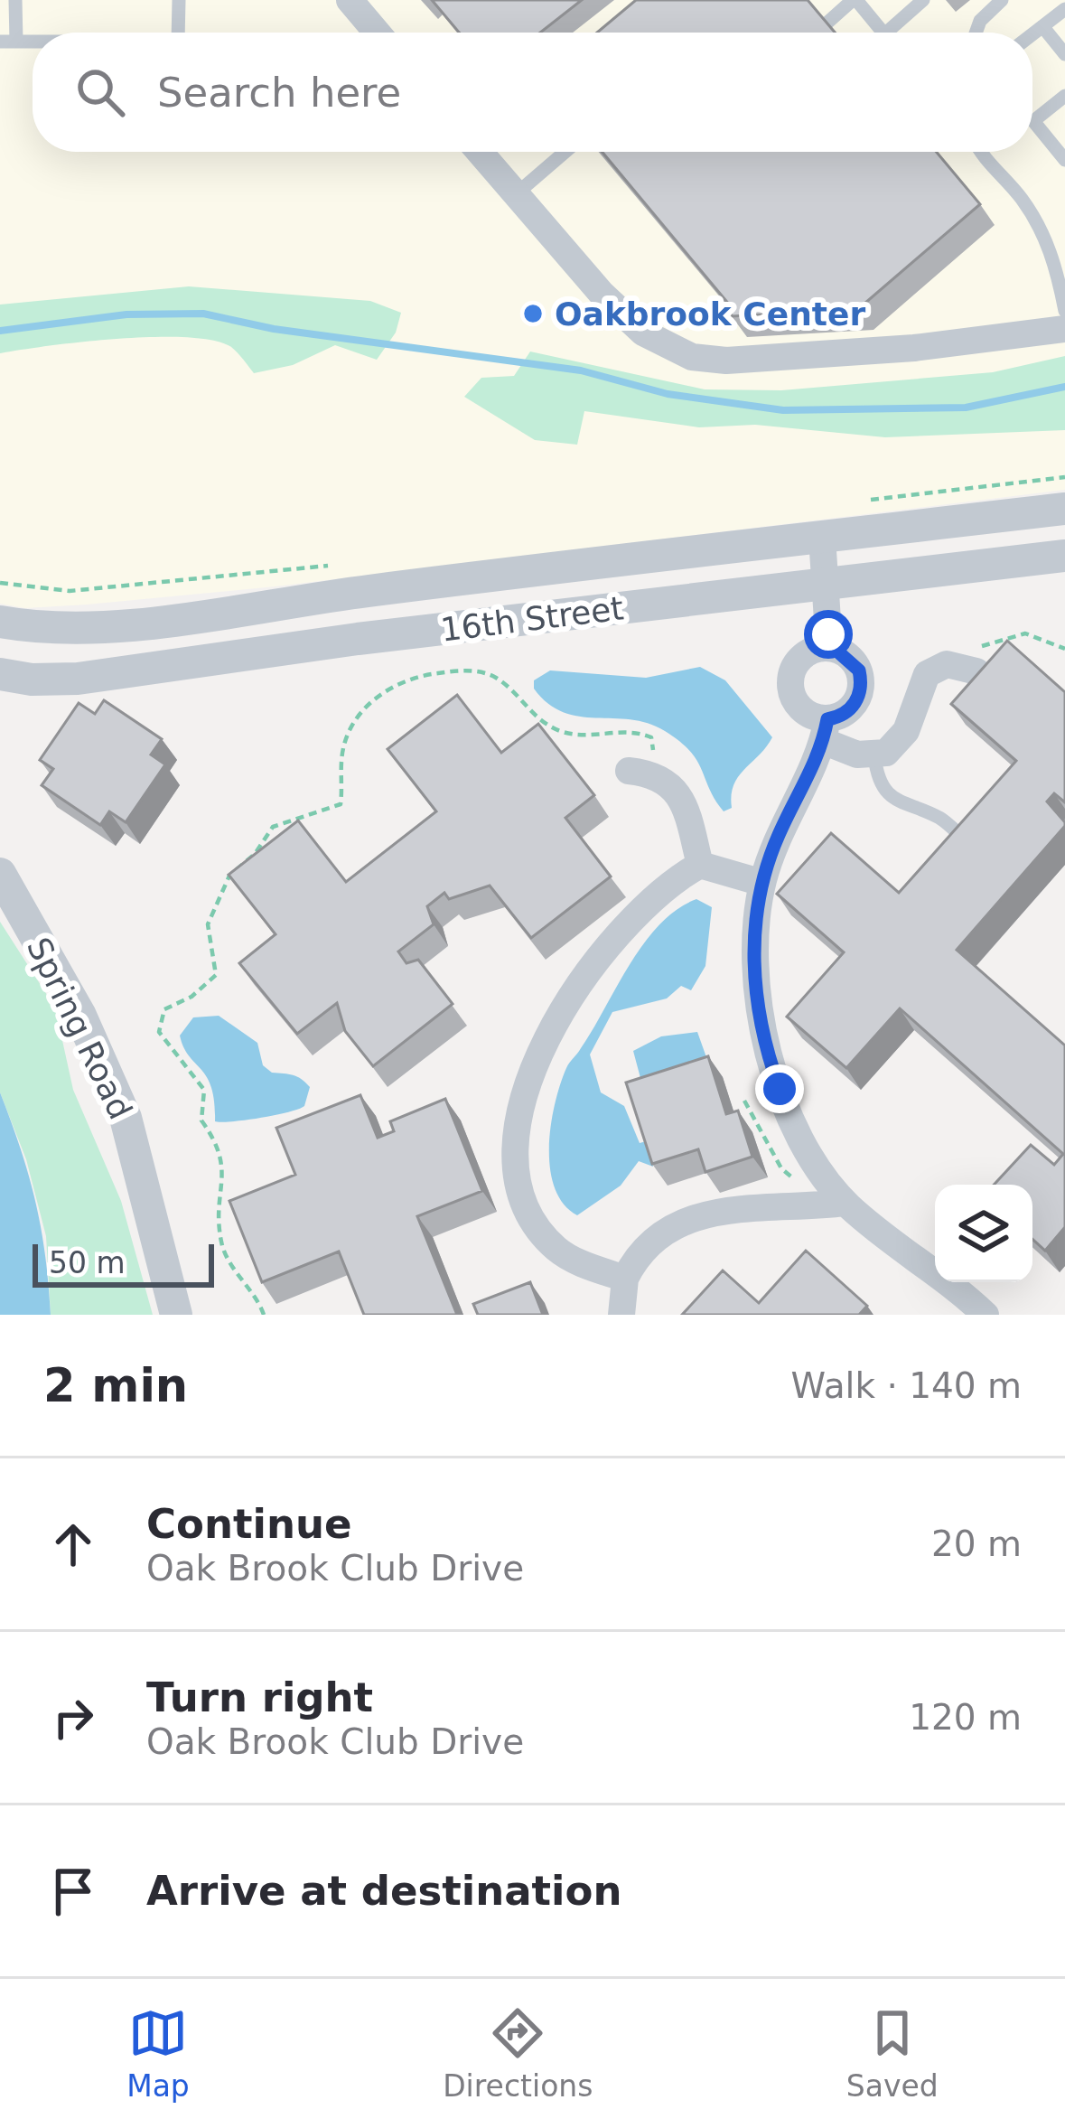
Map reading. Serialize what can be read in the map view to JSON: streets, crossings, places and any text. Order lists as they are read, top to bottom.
{
  "streets": {
    "street": ["16th Street", "Spring Road"]
  },
  "places": ["Oakbrook Center"],
  "scale_bar": "50 m",
  "page": {
    "search": "Search here",
    "scale": "50 m",
    "heading": ["2 min", "Walk · 140 m"],
    "list": [
      ["Continue", "Oak Brook Club Drive", "20 m"],
      ["Turn right", "Oak Brook Club Drive", "120 m"],
      "Arrive at destination"
    ],
    "nav": ["Map", "Directions", "Saved"]
  }
}
